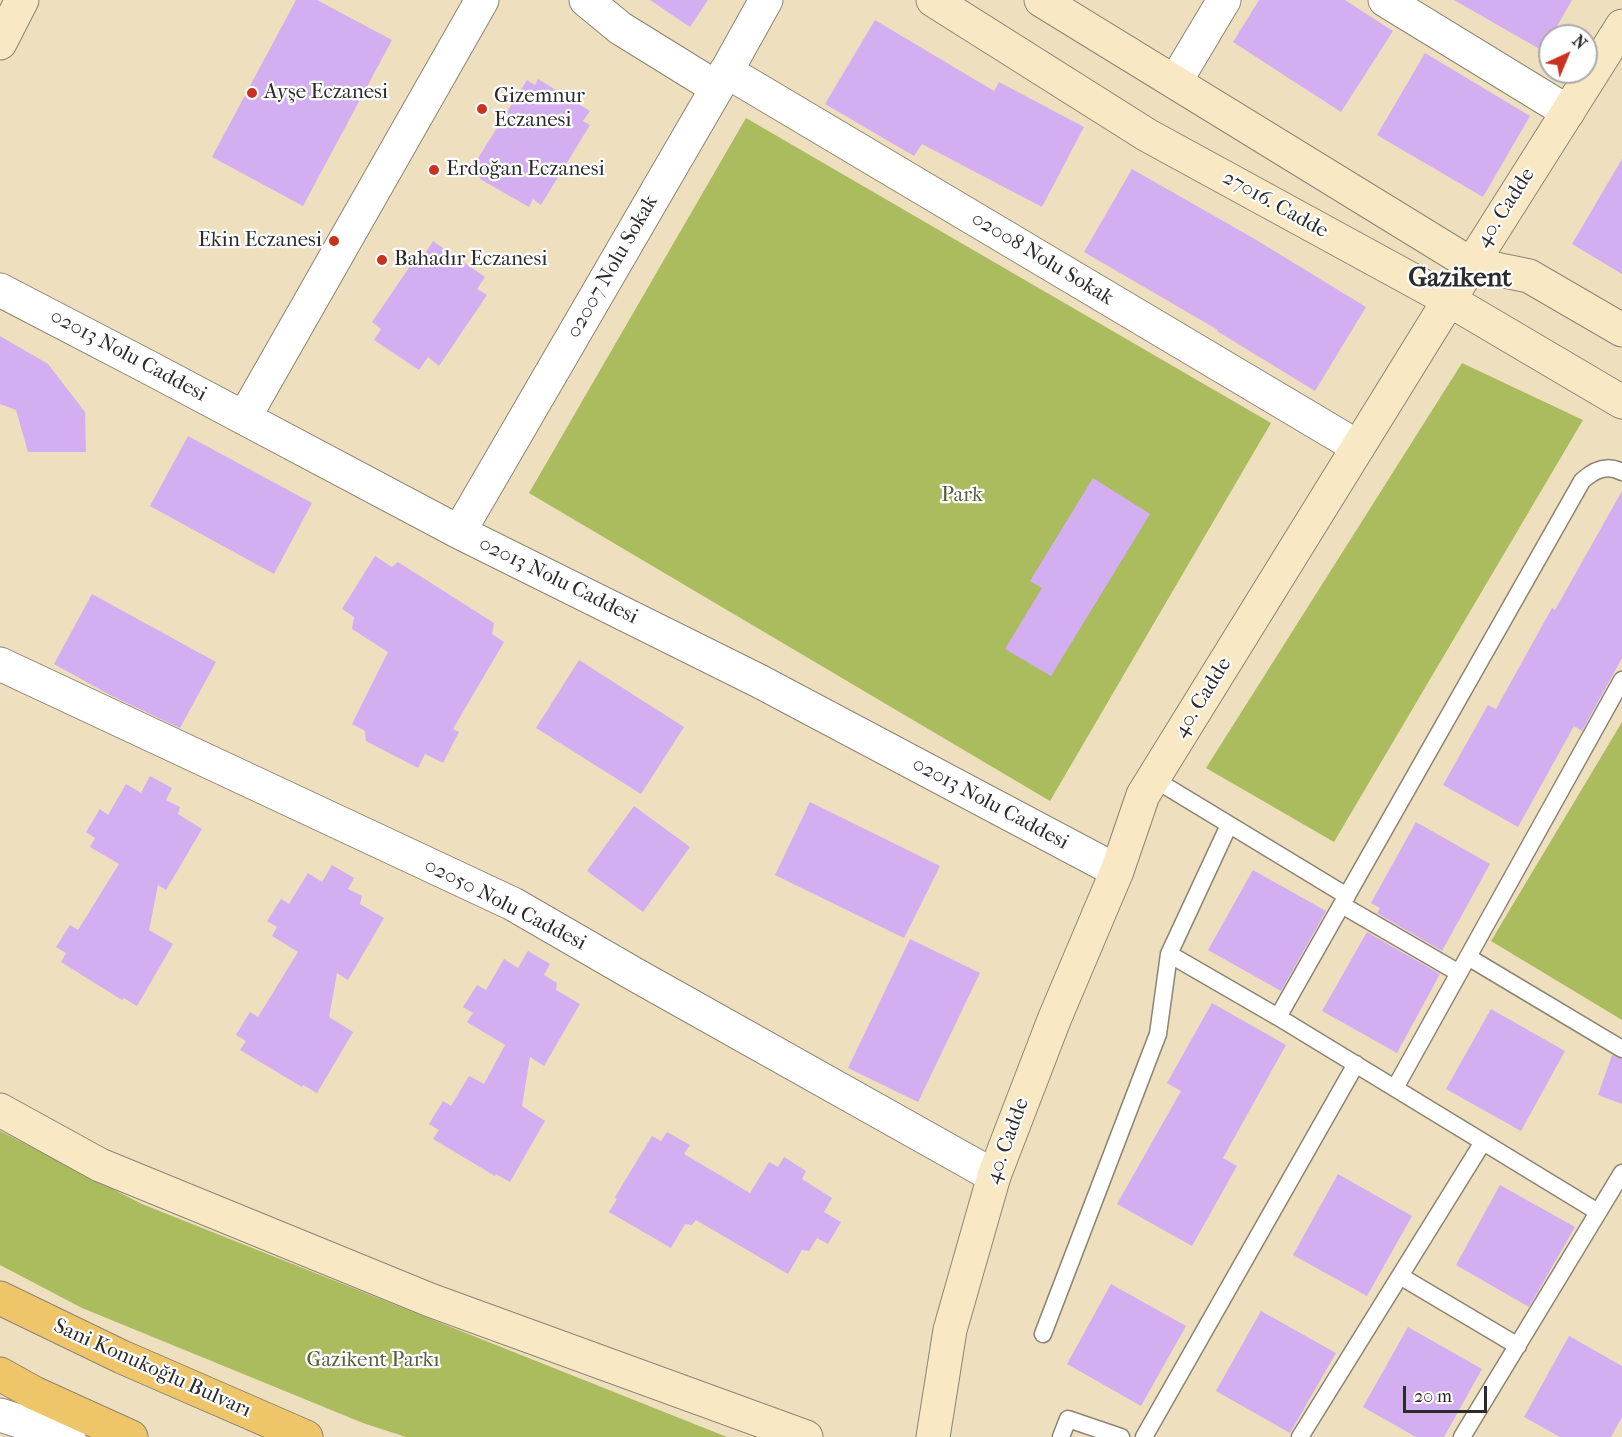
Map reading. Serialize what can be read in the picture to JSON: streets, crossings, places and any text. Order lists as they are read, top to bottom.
{
  "streets": {
    "highway": ["Sani Konukoğlu Bulvarı"],
    "street": [
      "27016. Cadde",
      "40. Cadde",
      "02008 Nolu Sokak",
      "02007 Nolu Sokak",
      "02013 Nolu Caddesi",
      "02050 Nolu Caddesi"
    ]
  },
  "crossings": [
    ["27016. Cadde", "40. Cadde"],
    ["40. Cadde", "02008 Nolu Sokak"],
    ["40. Cadde", "02013 Nolu Caddesi"],
    ["40. Cadde", "02050 Nolu Caddesi"],
    ["02008 Nolu Sokak", "02007 Nolu Sokak"],
    ["02007 Nolu Sokak", "02013 Nolu Caddesi"]
  ],
  "districts": ["Gazikent"],
  "parks": ["Park", "Gazikent Parkı"],
  "places": [
    "Ayşe Eczanesi",
    "Gizemnur Eczanesi",
    "Erdoğan Eczanesi",
    "Ekin Eczanesi",
    "Bahadır Eczanesi"
  ],
  "scale_bar": "20 m",
  "north": "top right"
}
